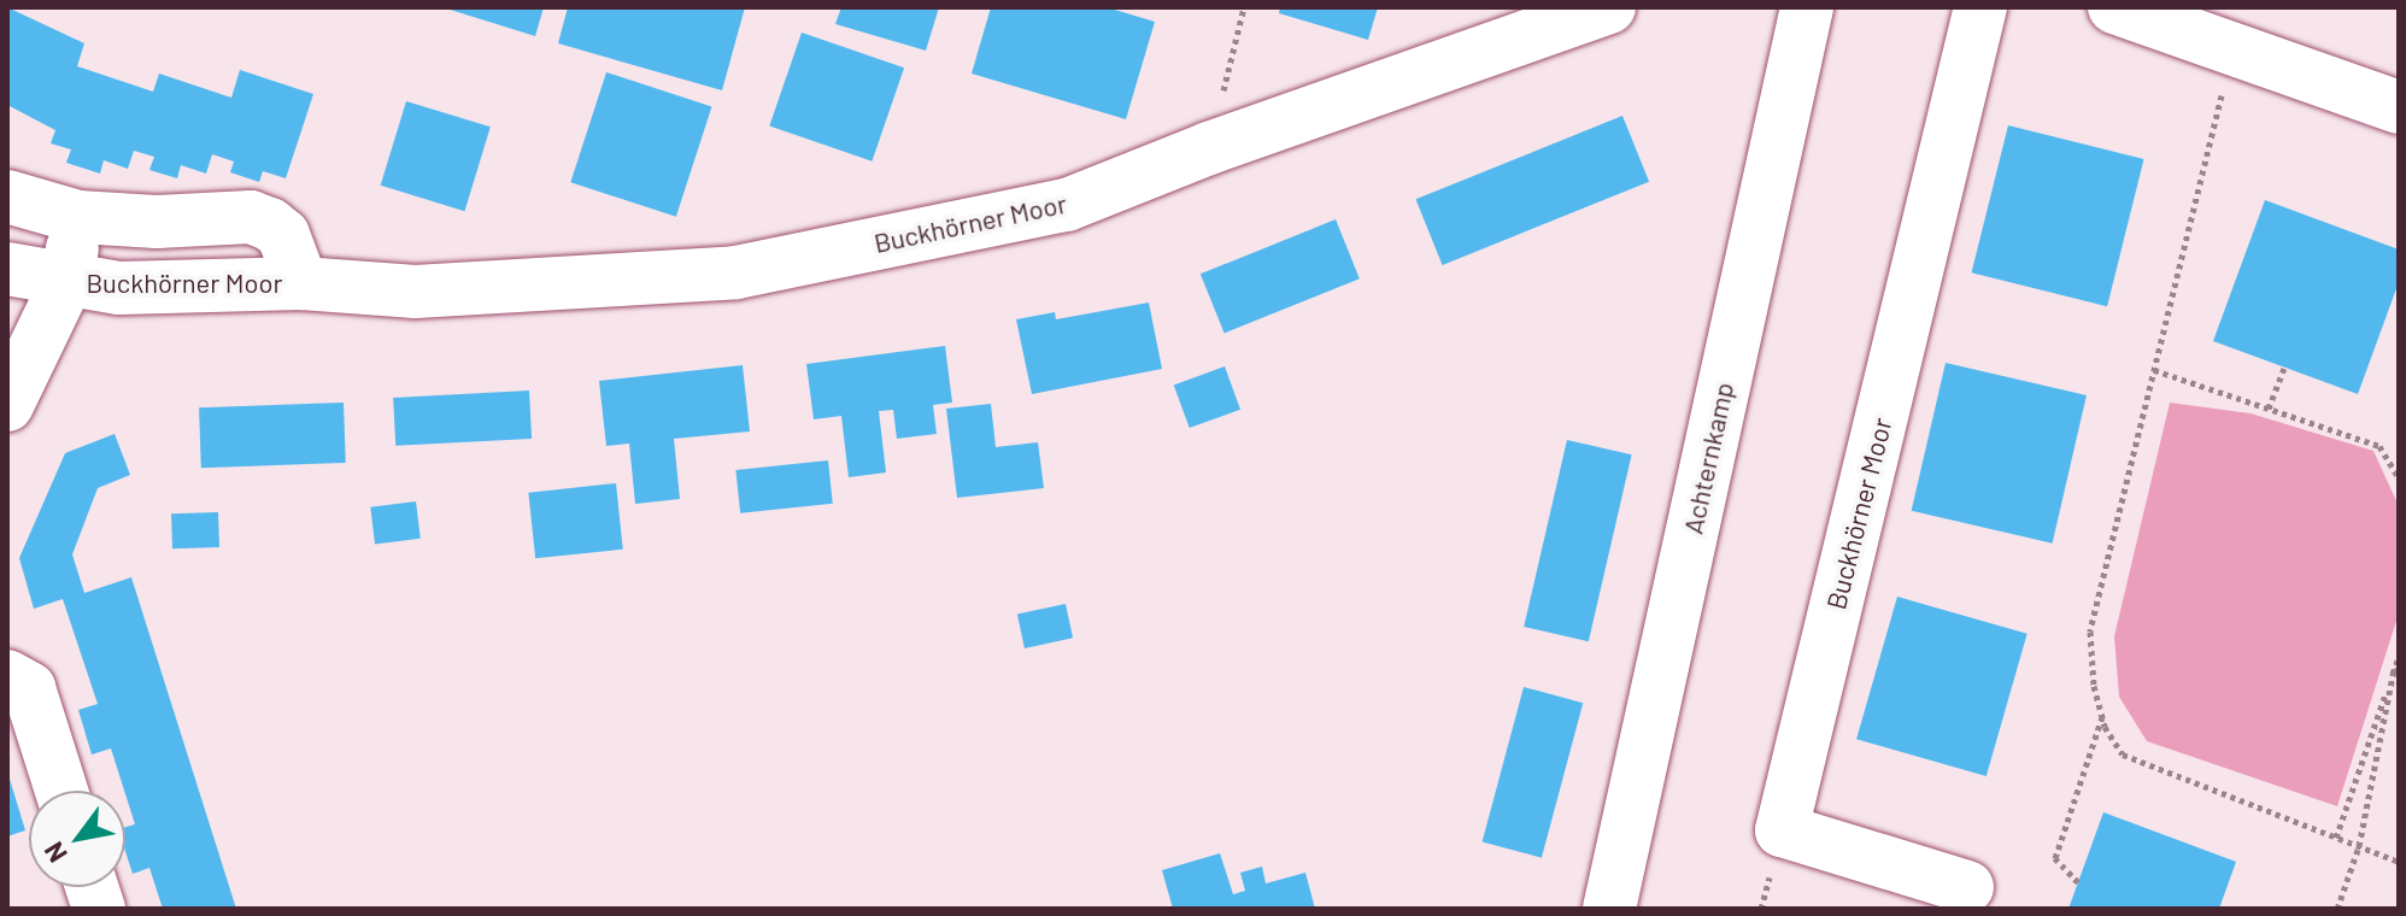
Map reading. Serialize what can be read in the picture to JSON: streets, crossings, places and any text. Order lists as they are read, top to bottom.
{
  "streets": {
    "street": ["Buckhörner Moor", "Achternkamp"]
  },
  "north": "bottom left"
}
